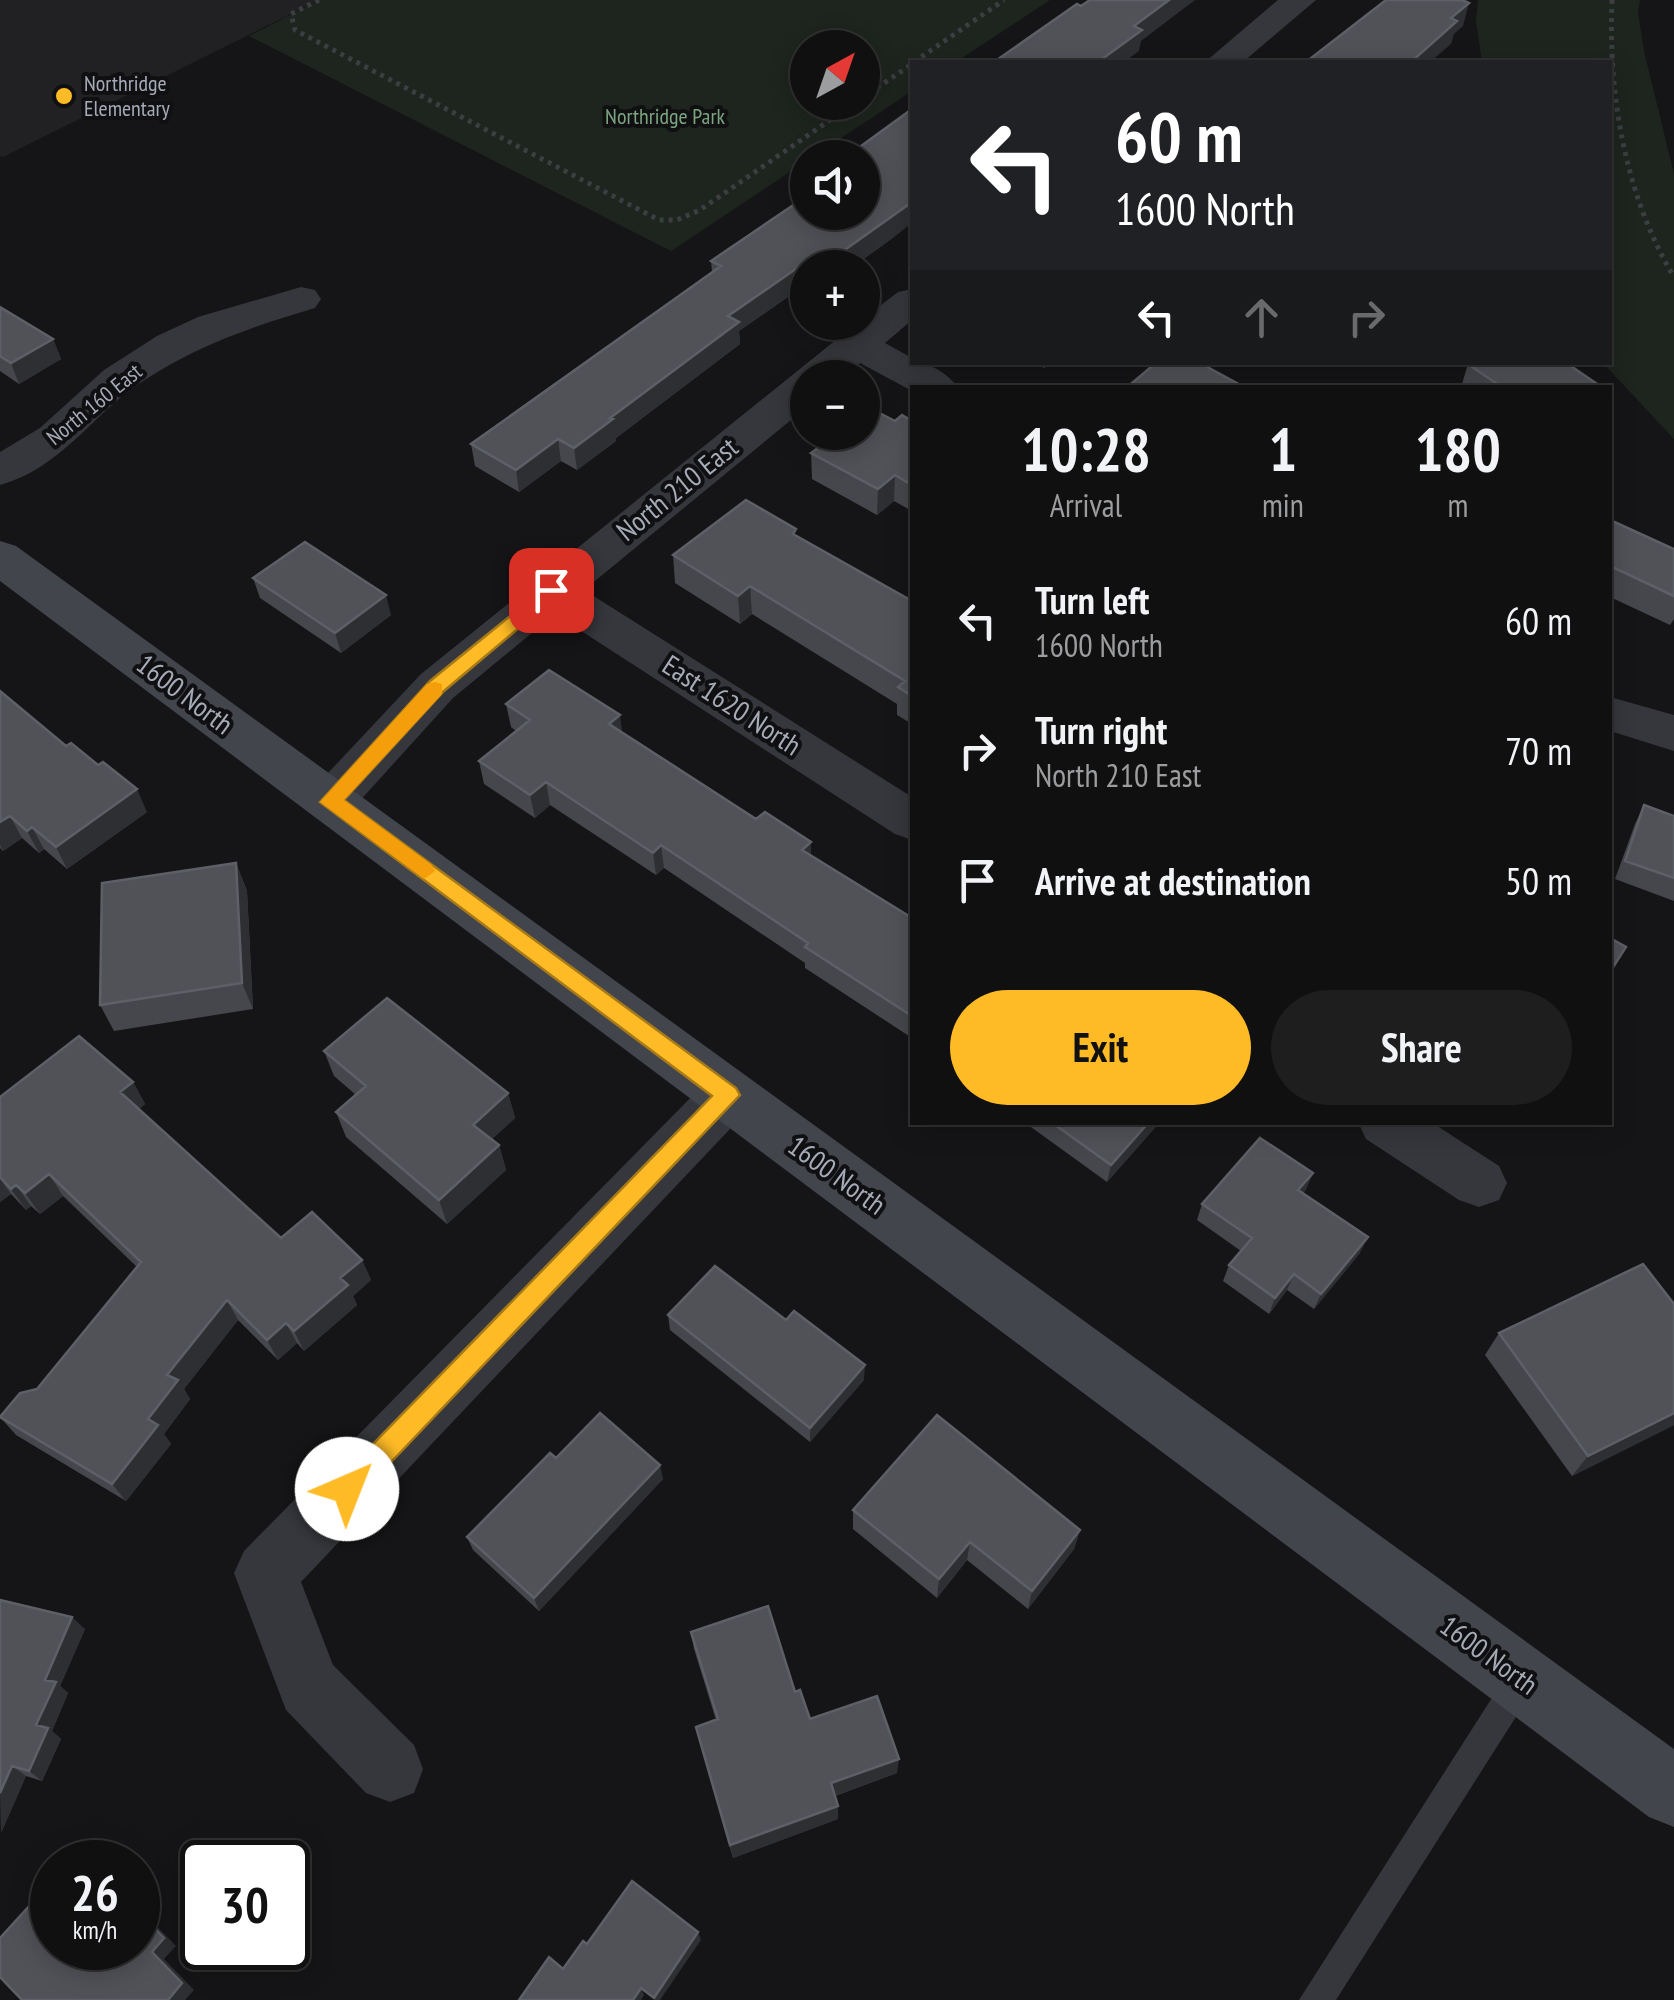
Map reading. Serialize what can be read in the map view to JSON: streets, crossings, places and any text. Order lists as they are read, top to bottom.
{
  "streets": {
    "main road": ["1600 North"],
    "street": ["North 160 East", "North 210 East", "East 1620 North"]
  },
  "crossings": [
    ["North 210 East", "1600 North"],
    ["North 210 East", "East 1620 North"]
  ],
  "parks": ["Northridge Park"],
  "places": ["Northridge Elementary"],
  "north": "top right",
  "page": {
    "map_buttons": ["+", "−"],
    "turn": ["60 m", "1600 North"],
    "eta": [
      "10:28",
      "Arrival",
      "1",
      "min",
      "180",
      "m"
    ],
    "list": [
      {
        "name": "Turn left",
        "note": "1600 North",
        "value": "60 m"
      },
      {
        "name": "Turn right",
        "note": "North 210 East",
        "value": "70 m"
      },
      {
        "name": "Arrive at destination",
        "value": "50 m"
      }
    ],
    "buttons": ["Exit", "Share"],
    "speed": "26 km/h",
    "limit": "30"
  }
}
